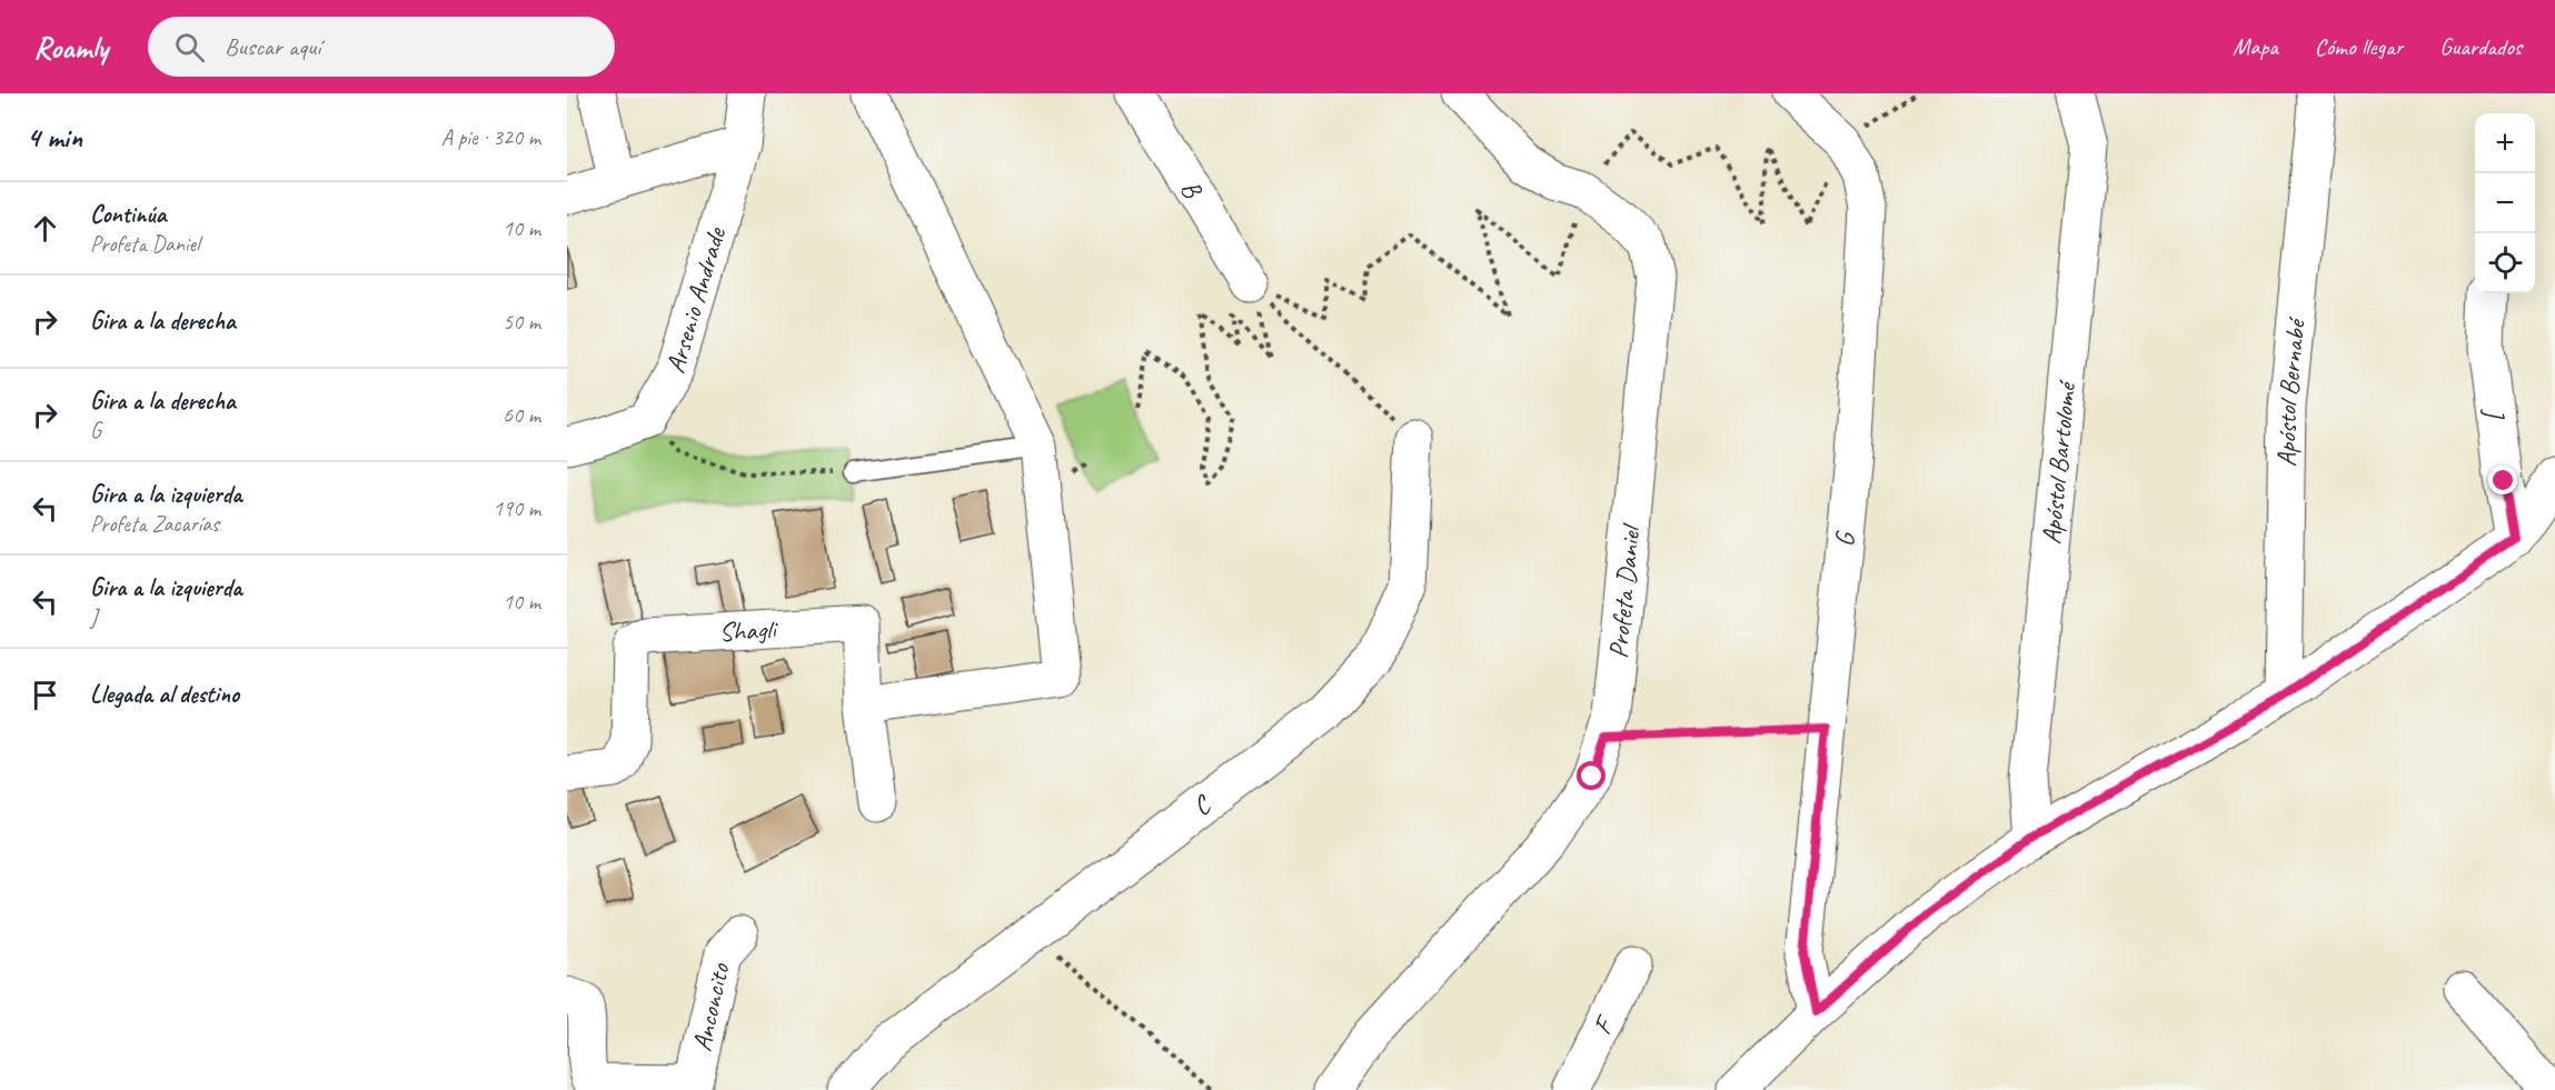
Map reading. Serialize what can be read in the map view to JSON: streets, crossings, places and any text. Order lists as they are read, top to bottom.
{
  "streets": {
    "street": [
      "B",
      "Arsenio Andrade",
      "Apóstol Bernabé",
      "J",
      "Apóstol Bartolomé",
      "G",
      "Profeta Daniel",
      "Shagli",
      "C",
      "Anconcito",
      "F"
    ]
  },
  "page": {
    "header": "Roamly",
    "search": "Buscar aquí",
    "nav": ["Mapa", "Cómo llegar", "Guardados"],
    "heading": ["4 min", "A pie · 320 m"],
    "map_buttons": ["+", "−"],
    "list": [
      ["Continúa", "Profeta Daniel", "10 m"],
      ["Gira a la derecha", "50 m"],
      ["Gira a la derecha", "G", "60 m"],
      ["Gira a la izquierda", "Profeta Zacarías", "190 m"],
      ["Gira a la izquierda", "J", "10 m"],
      "Llegada al destino"
    ]
  }
}
